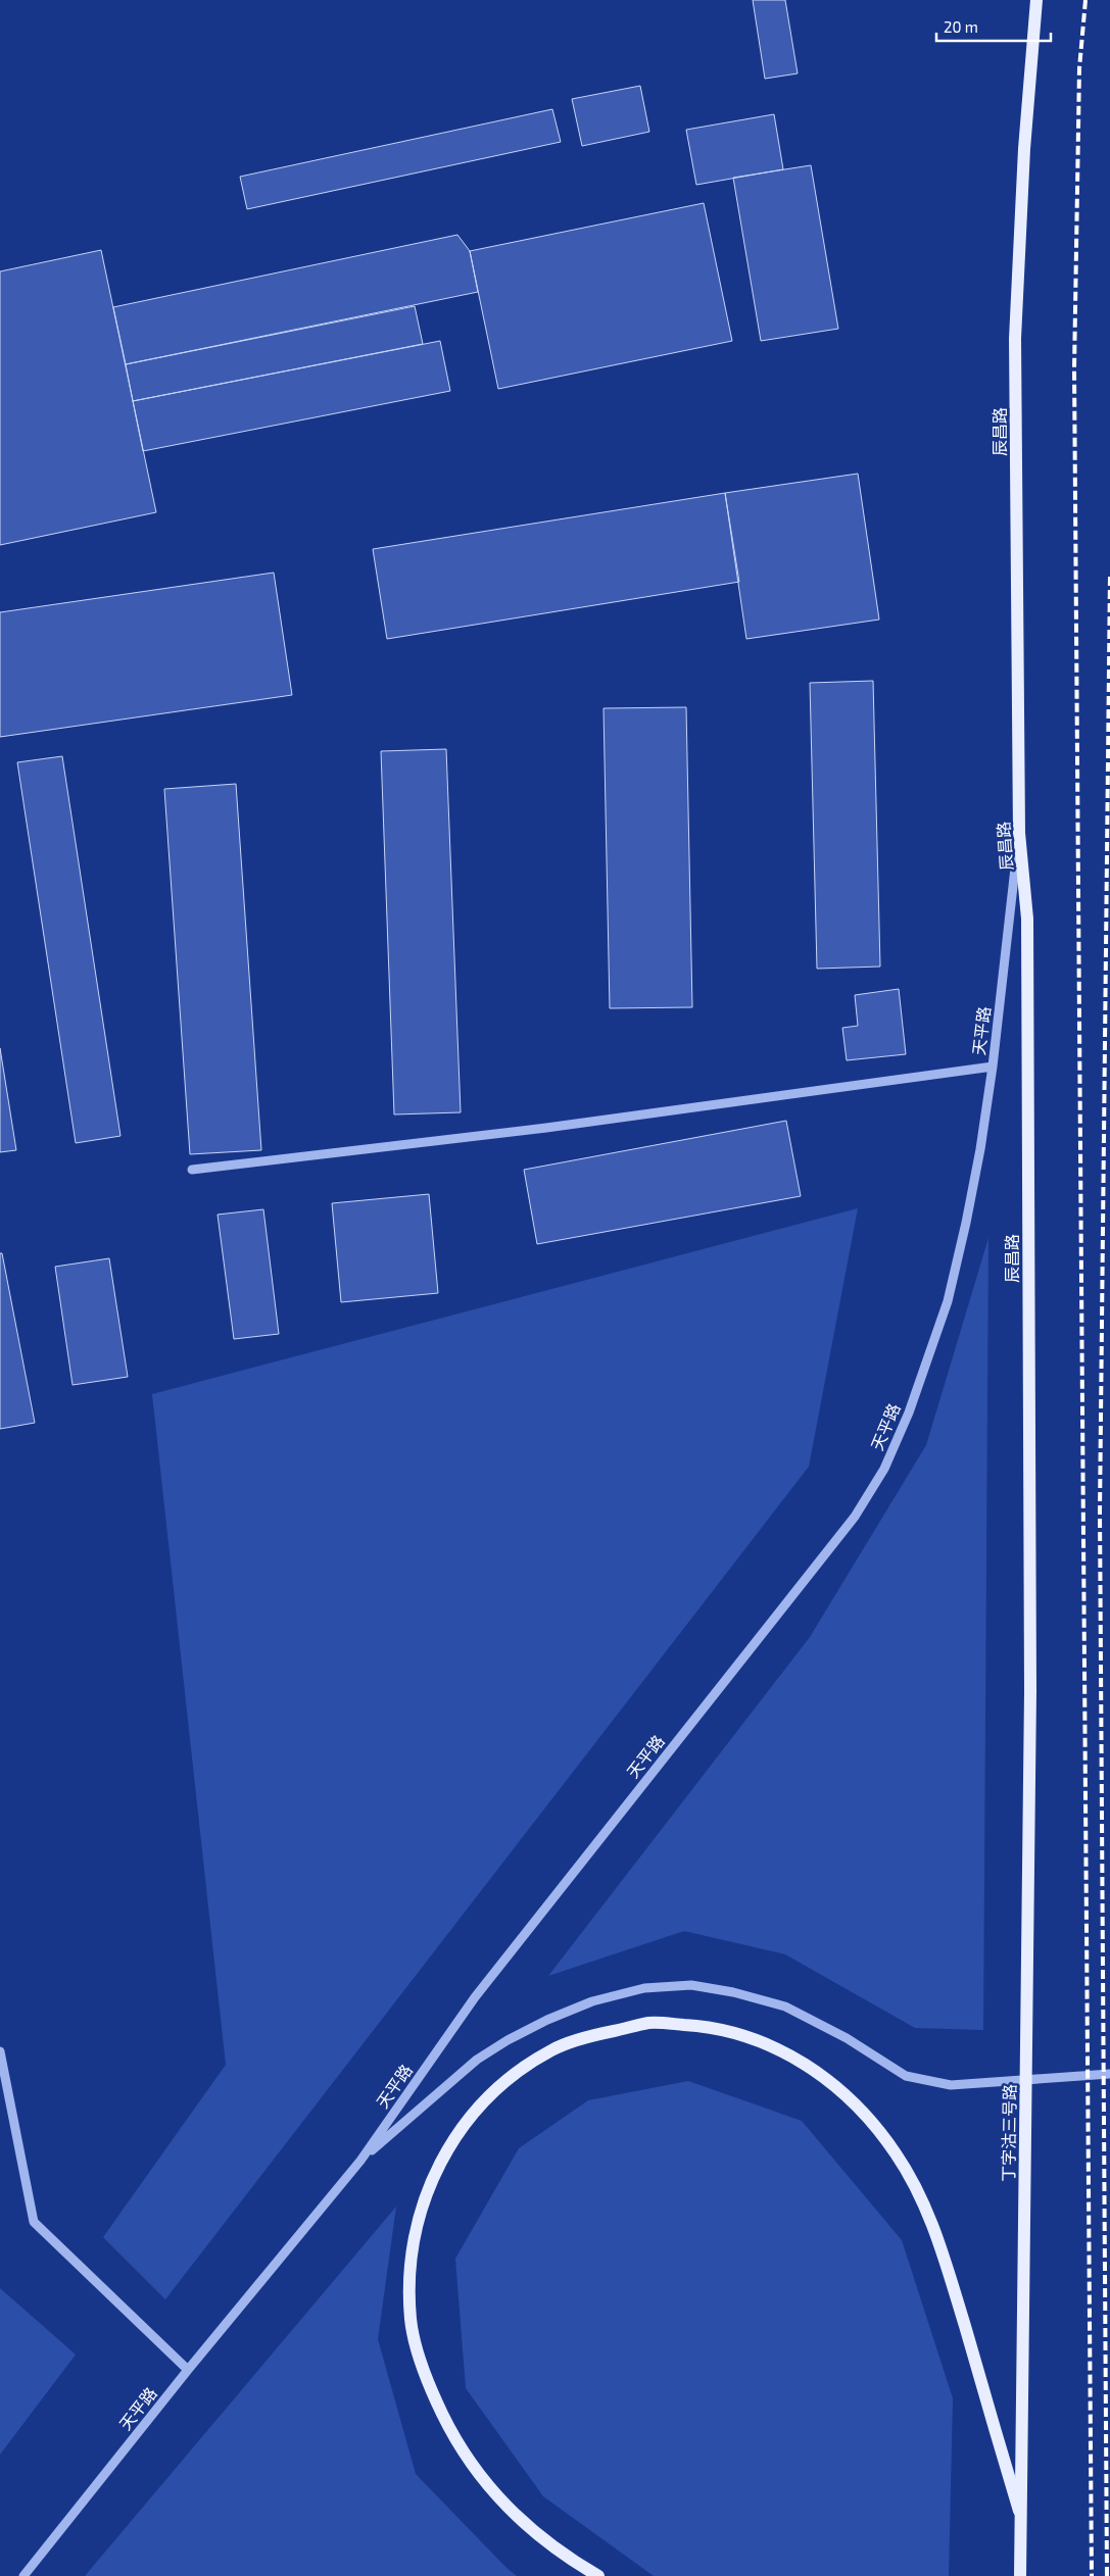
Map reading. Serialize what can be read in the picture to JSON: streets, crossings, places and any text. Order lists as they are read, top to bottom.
{
  "streets": {
    "main road": ["辰昌路", "丁字沽三号路"],
    "street": ["天平路"]
  },
  "crossings": [
    ["辰昌路", "天平路"],
    ["辰昌路", "丁字沽三号路"]
  ],
  "scale_bar": "20 m"
}
